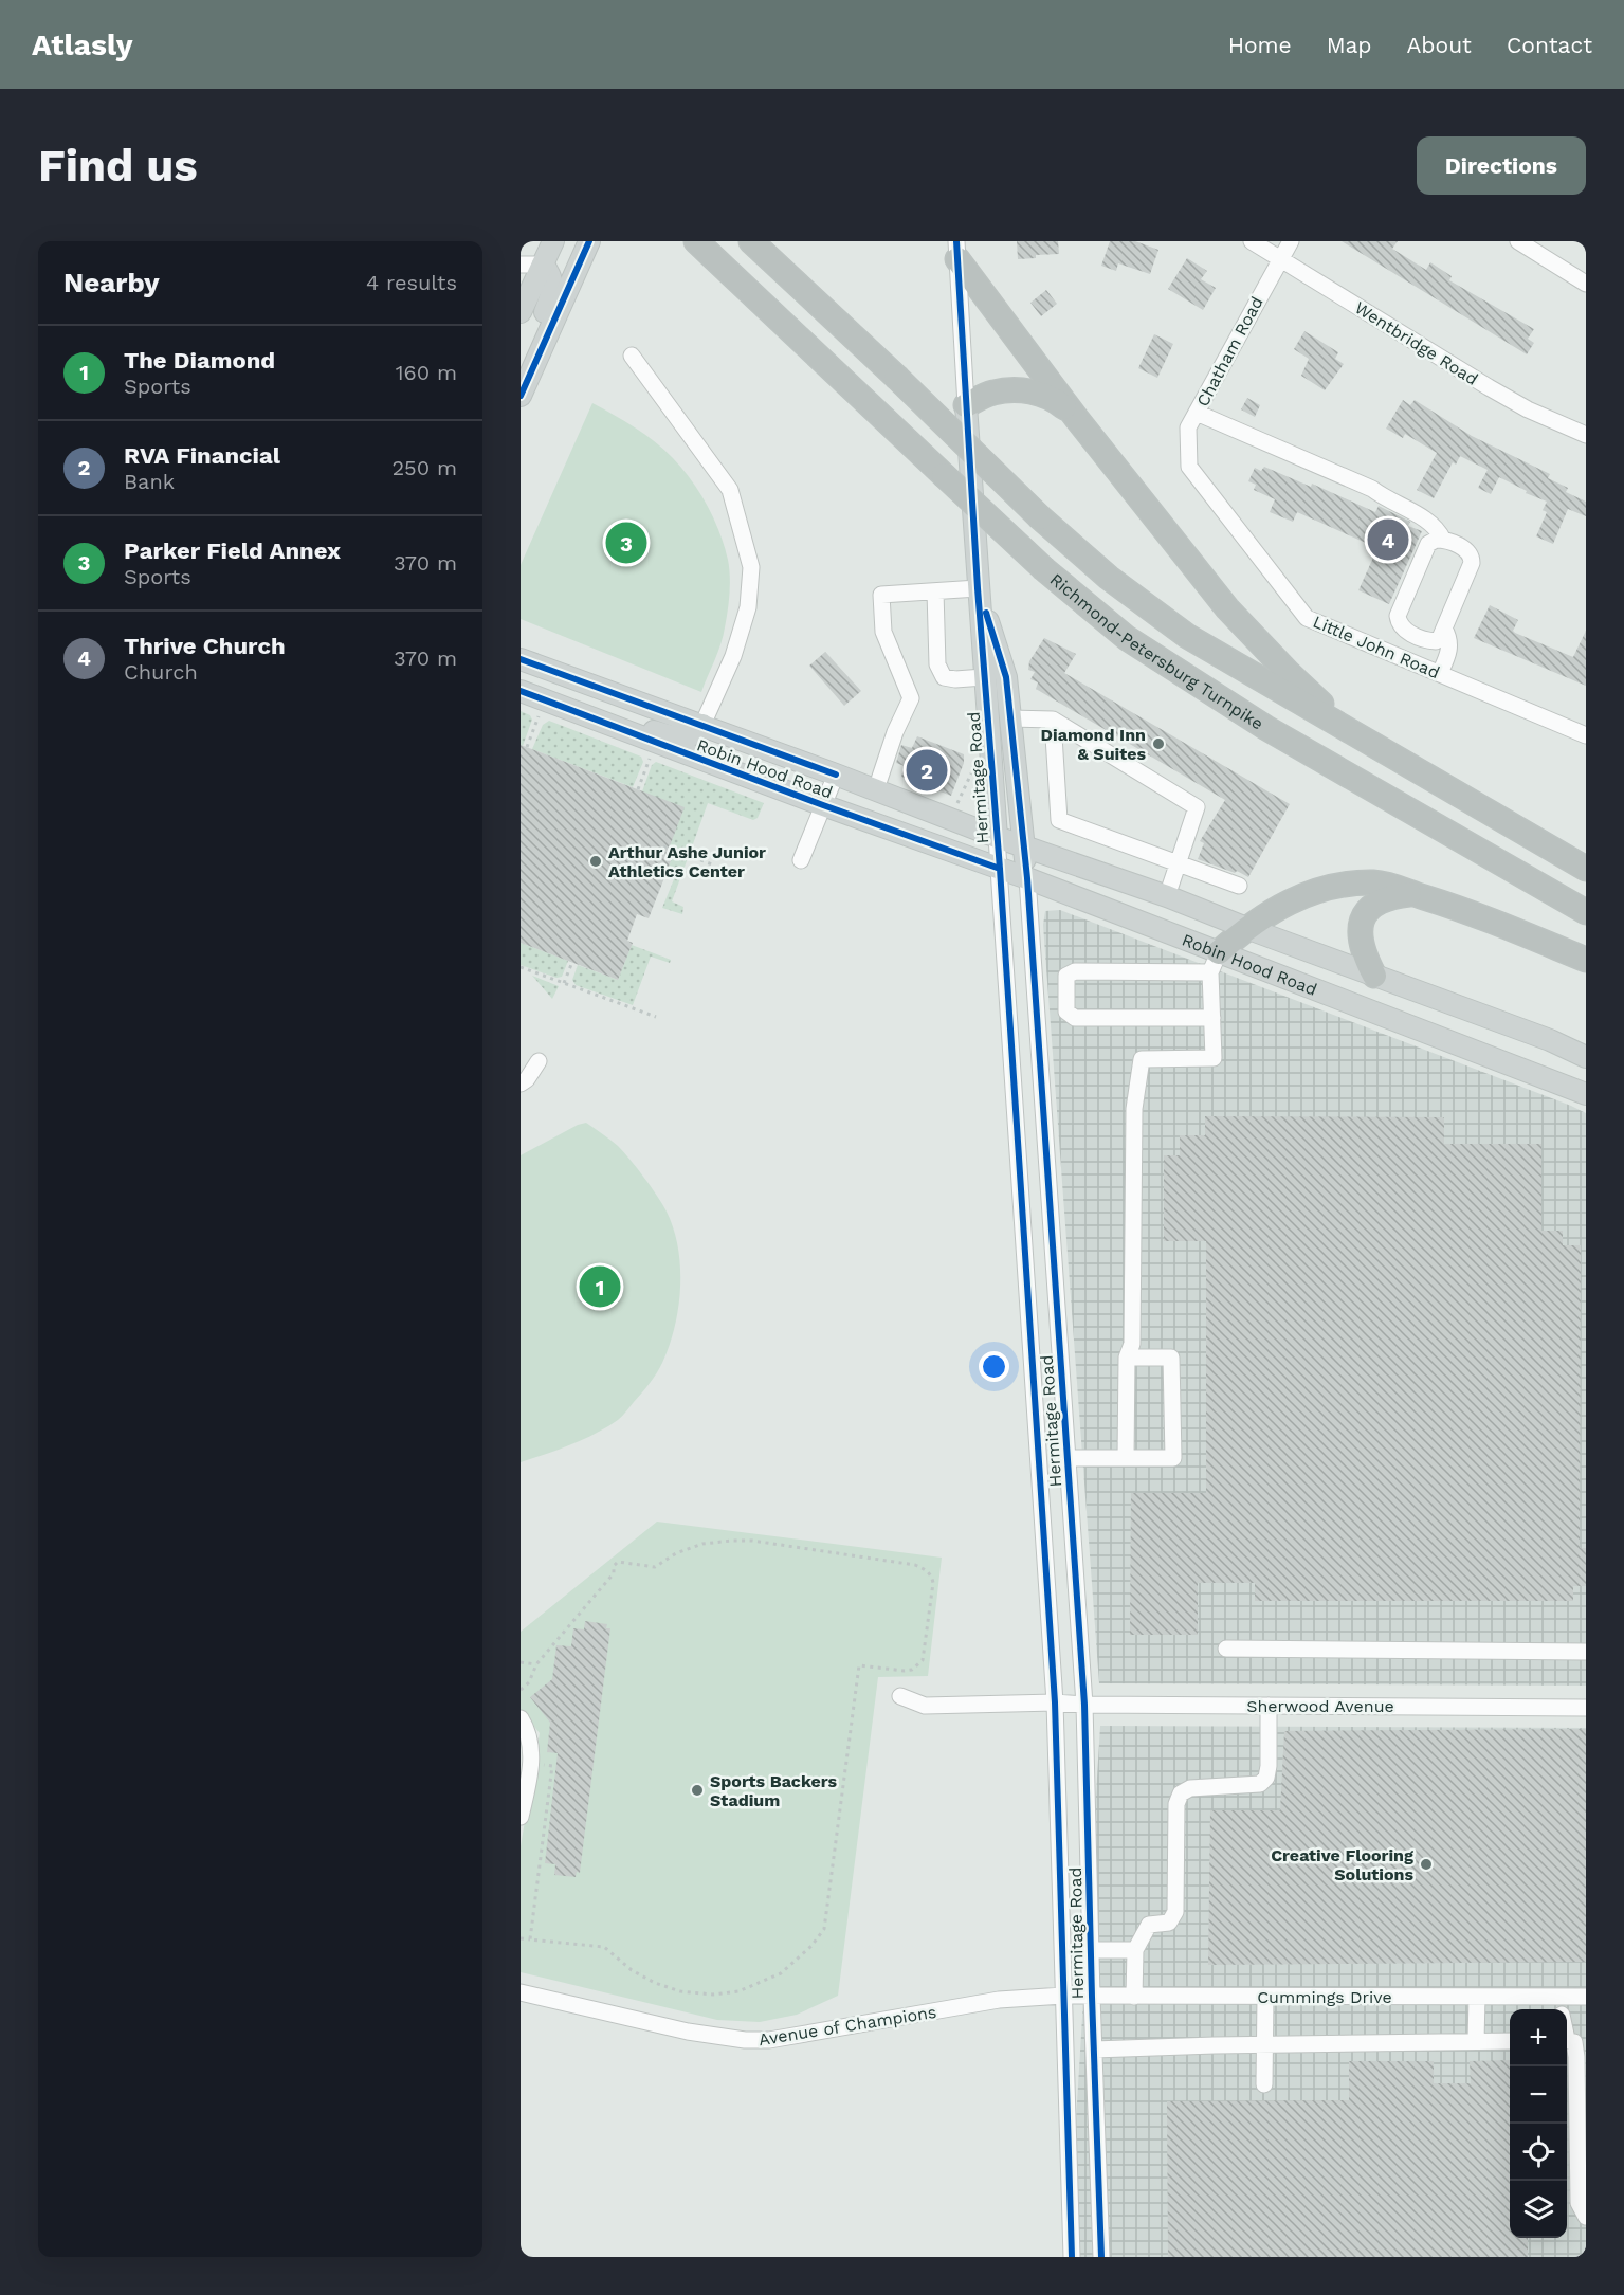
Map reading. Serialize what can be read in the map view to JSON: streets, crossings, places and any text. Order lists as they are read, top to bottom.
{
  "streets": {
    "highway": ["Richmond-Petersburg Turnpike"],
    "main road": ["Robin Hood Road", "Hermitage Road"],
    "street": [
      "Wentbridge Road",
      "Chatham Road",
      "Little John Road",
      "Sherwood Avenue",
      "Cummings Drive",
      "Avenue of Champions"
    ]
  },
  "crossings": [
    ["Wentbridge Road", "Chatham Road"],
    ["Chatham Road", "Little John Road"],
    ["Robin Hood Road", "Hermitage Road"],
    ["Hermitage Road", "Sherwood Avenue"],
    ["Hermitage Road", "Cummings Drive"],
    ["Hermitage Road", "Avenue of Champions"],
    ["Cummings Drive", "Avenue of Champions"]
  ],
  "places": [
    "Diamond Inn & Suites",
    "Arthur Ashe Junior Athletics Center",
    "Sports Backers Stadium",
    "Creative Flooring Solutions"
  ],
  "page": {
    "header": "Atlasly",
    "nav": [
      "Home",
      "Map",
      "About",
      "Contact"
    ],
    "buttons": "Directions",
    "title": "Find us",
    "heading": ["Nearby", "4 results"],
    "list": [
      {
        "mark": "1",
        "name": "The Diamond",
        "note": "Sports",
        "value": "160 m"
      },
      {
        "mark": "2",
        "name": "RVA Financial",
        "note": "Bank",
        "value": "250 m"
      },
      {
        "mark": "3",
        "name": "Parker Field Annex",
        "note": "Sports",
        "value": "370 m"
      },
      {
        "mark": "4",
        "name": "Thrive Church",
        "note": "Church",
        "value": "370 m"
      }
    ],
    "pins": [
      "4",
      "3",
      "2",
      "1"
    ],
    "map_buttons": ["+", "−"]
  }
}
